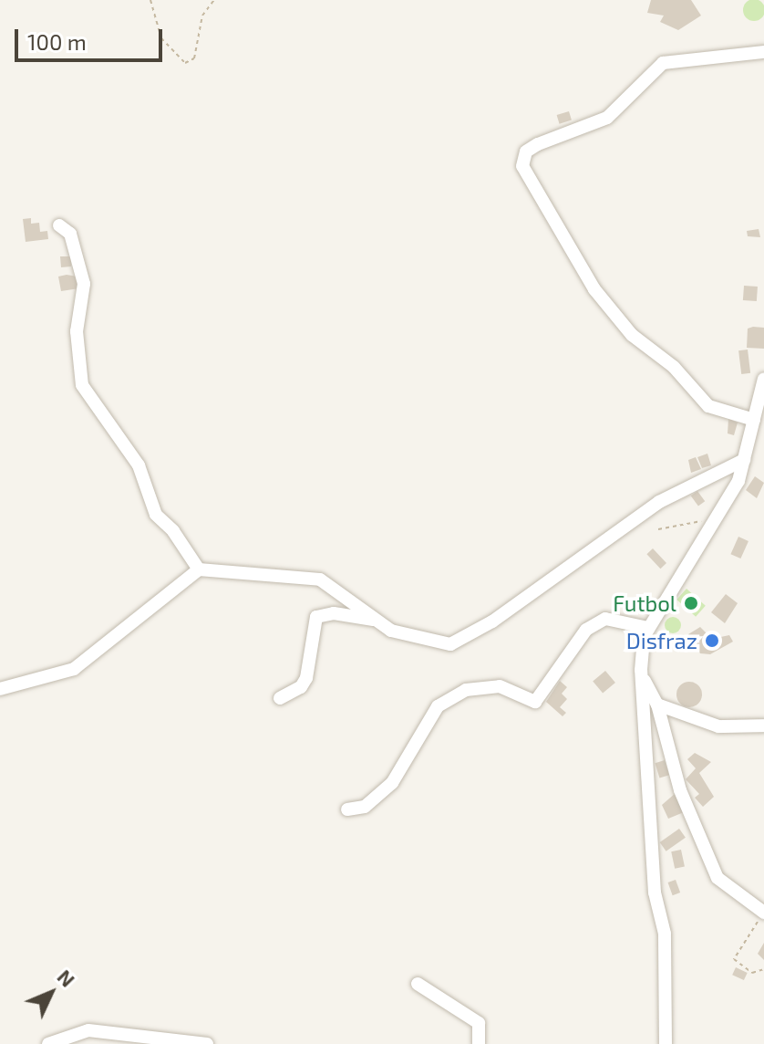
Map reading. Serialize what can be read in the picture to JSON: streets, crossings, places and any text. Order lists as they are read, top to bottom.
{
  "places": ["Futbol", "Disfraz"],
  "scale_bar": "100 m",
  "north": "top right"
}
